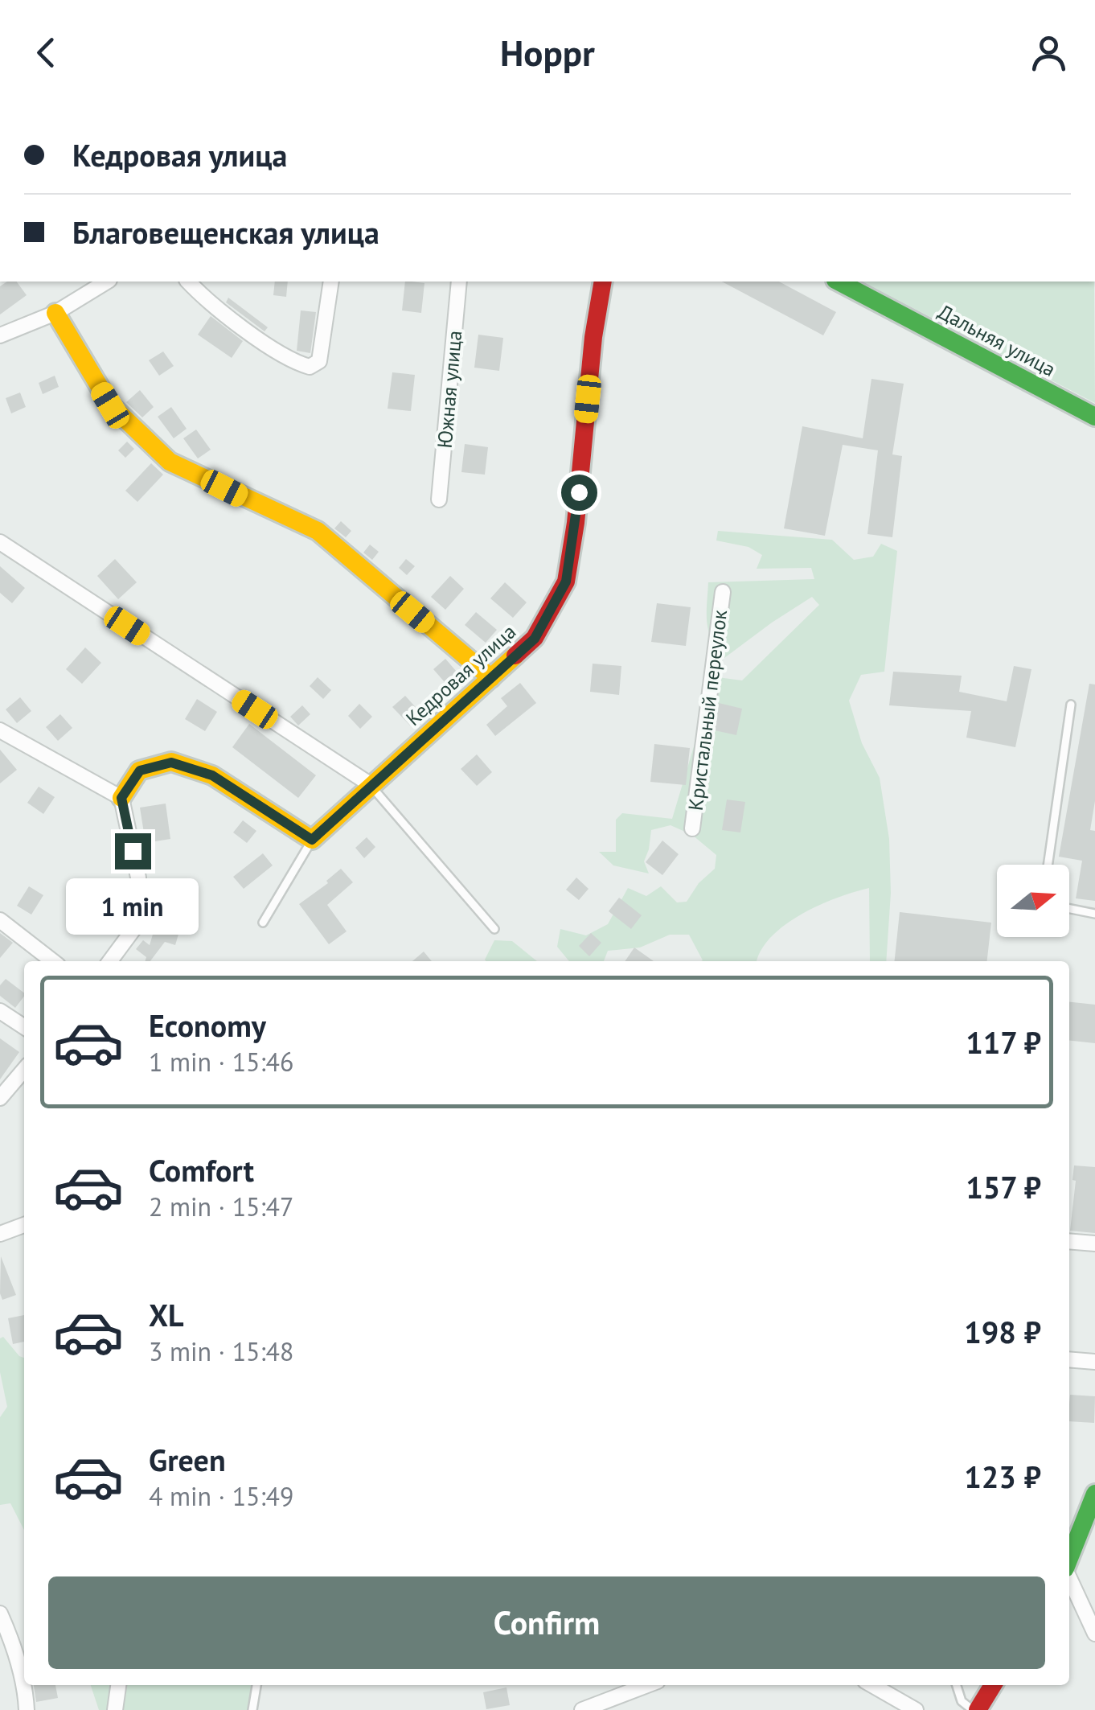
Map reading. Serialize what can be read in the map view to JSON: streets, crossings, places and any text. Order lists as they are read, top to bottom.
{
  "streets": {
    "street": [
      "Дальняя улица",
      "Южная улица",
      "Кедровая улица",
      "Кристальный переулок"
    ]
  },
  "north": "right",
  "page": {
    "header": "Hoppr",
    "banner": ["Кедровая улица", "Благовещенская улица"],
    "bubble": "1 min",
    "list": [
      {
        "name": "Economy",
        "note": "1 min · 15:46",
        "value": "117 ₽"
      },
      {
        "name": "Comfort",
        "note": "2 min · 15:47",
        "value": "157 ₽"
      },
      {
        "name": "XL",
        "note": "3 min · 15:48",
        "value": "198 ₽"
      },
      {
        "name": "Green",
        "note": "4 min · 15:49",
        "value": "123 ₽"
      }
    ],
    "buttons": "Confirm"
  }
}
